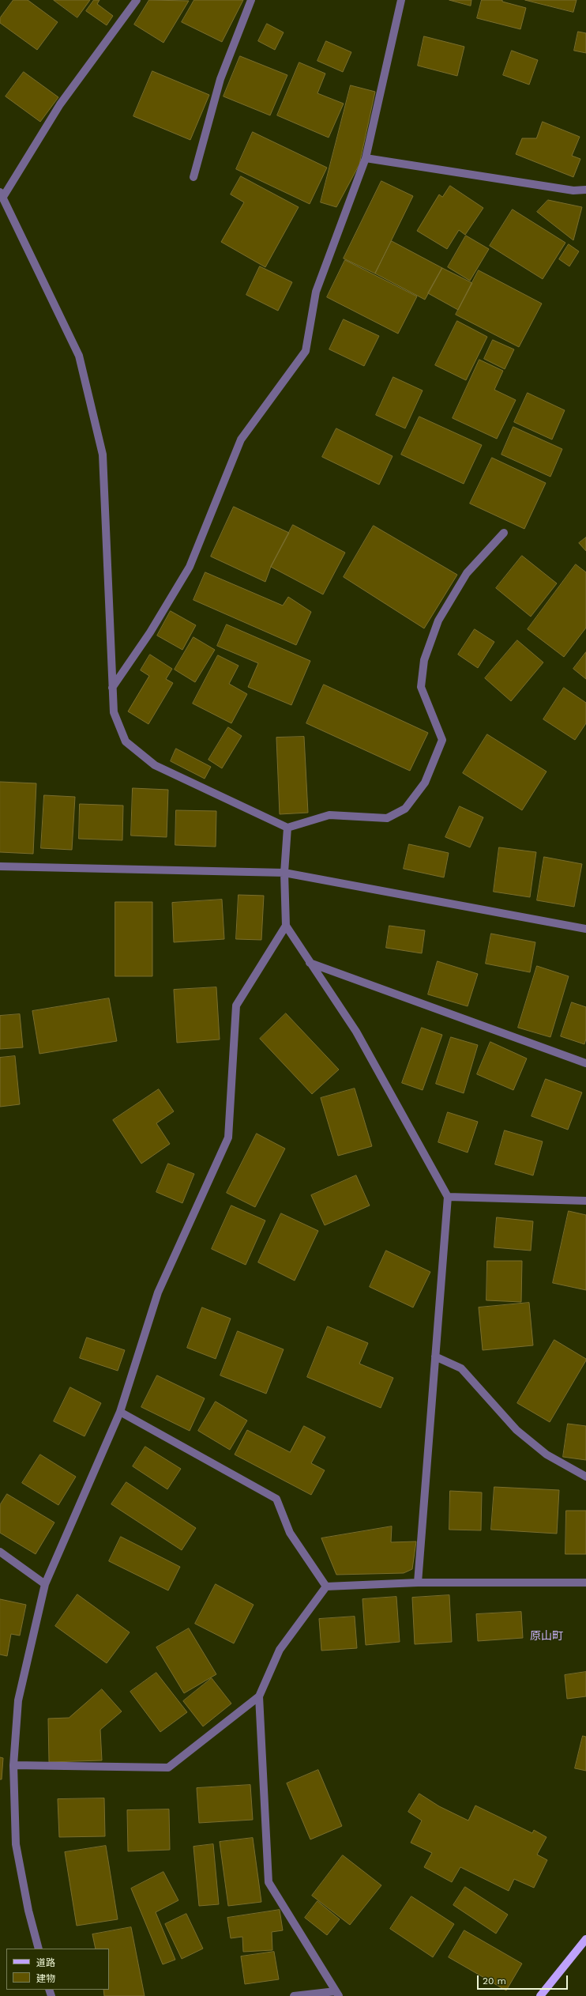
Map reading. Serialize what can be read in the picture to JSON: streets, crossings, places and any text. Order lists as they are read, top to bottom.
{
  "districts": ["原山町"],
  "legend": ["道路", "建物"],
  "scale_bar": "20 m"
}
